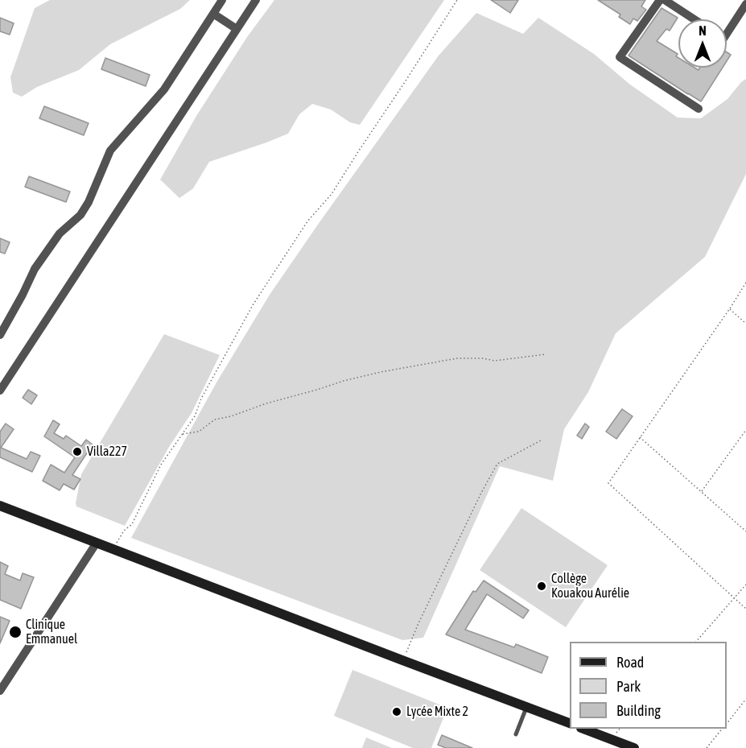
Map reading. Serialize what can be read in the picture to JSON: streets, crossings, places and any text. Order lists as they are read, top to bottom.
{
  "places": [
    "Villa227",
    "Collège Kouakou Aurélie",
    "Clinique Emmanuel",
    "Lycée Mixte 2"
  ],
  "legend": ["Road", "Park", "Building"],
  "north": "top"
}
